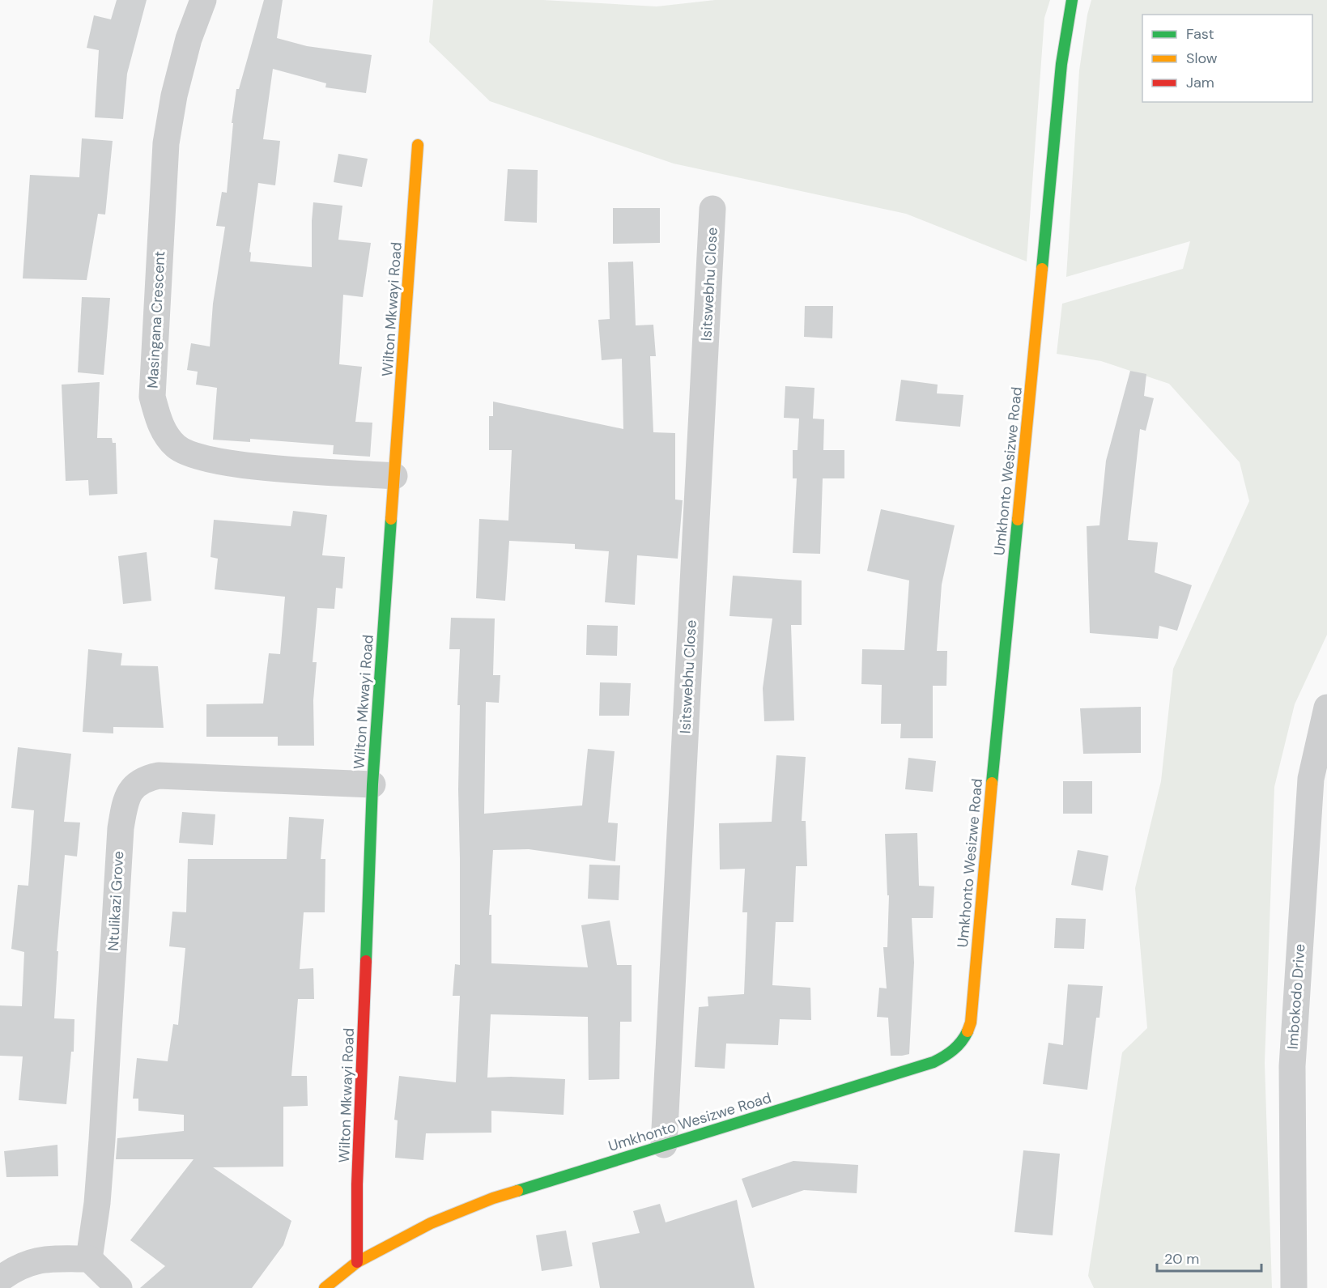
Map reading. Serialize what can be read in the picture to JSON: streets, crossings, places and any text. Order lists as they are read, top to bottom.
{
  "streets": {
    "street": [
      "Isitswebhu Close",
      "Wilton Mkwayi Road",
      "Masingana Crescent",
      "Umkhonto Wesizwe Road",
      "Ntulikazi Grove",
      "Imbokodo Drive"
    ]
  },
  "crossings": [
    ["Isitswebhu Close", "Umkhonto Wesizwe Road"],
    ["Wilton Mkwayi Road", "Masingana Crescent"],
    ["Wilton Mkwayi Road", "Umkhonto Wesizwe Road"],
    ["Wilton Mkwayi Road", "Ntulikazi Grove"]
  ],
  "legend": ["Fast", "Slow", "Jam"],
  "scale_bar": "20 m"
}
